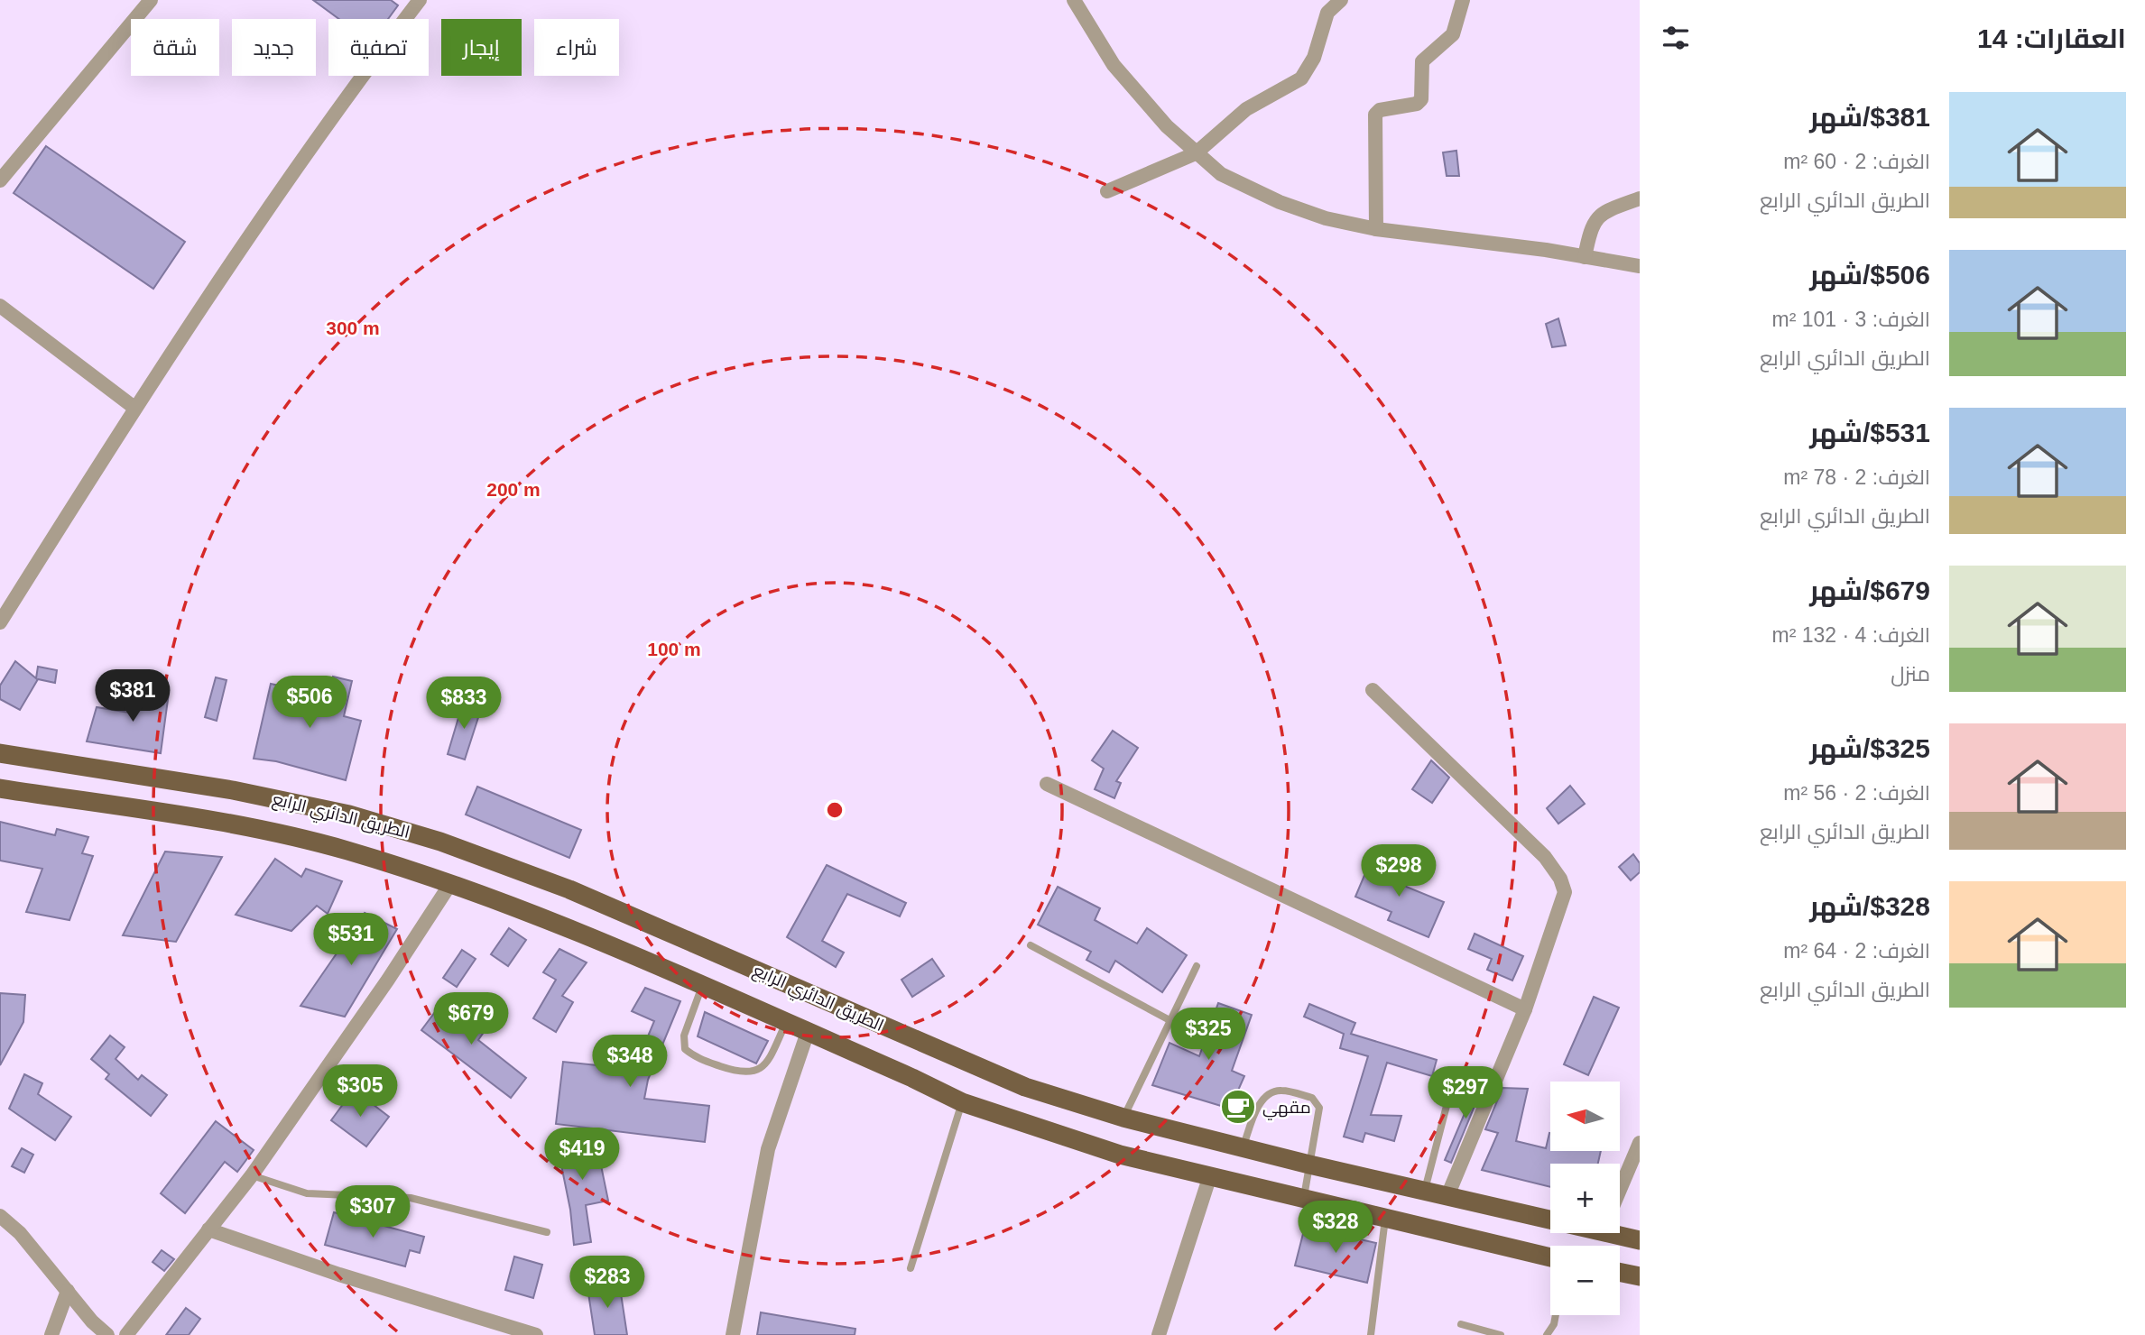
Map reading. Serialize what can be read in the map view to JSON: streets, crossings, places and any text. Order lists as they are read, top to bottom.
{
  "streets": {
    "main road": ["الطريق الدائري الرابع"]
  },
  "places": {
    "cafe": ["مقهي"]
  },
  "north": "left",
  "page": {
    "heading": "العقارات: 14",
    "chip": [
      "شراء",
      "إيجار",
      "تصفية",
      "جديد",
      "شقة"
    ],
    "list": [
      {
        "name": "$381/شهر",
        "note": "الغرف: 2 · 60 m² · الطريق الدائري الرابع"
      },
      {
        "name": "$506/شهر",
        "note": "الغرف: 3 · 101 m² · الطريق الدائري الرابع"
      },
      {
        "name": "$531/شهر",
        "note": "الغرف: 2 · 78 m² · الطريق الدائري الرابع"
      },
      {
        "name": "$679/شهر",
        "note": "الغرف: 4 · 132 m² · منزل"
      },
      {
        "name": "$325/شهر",
        "note": "الغرف: 2 · 56 m² · الطريق الدائري الرابع"
      },
      {
        "name": "$328/شهر",
        "note": "الغرف: 2 · 64 m² · الطريق الدائري الرابع"
      }
    ],
    "price": [
      "$381",
      "$506",
      "$833",
      "$298",
      "$531",
      "$679",
      "$325",
      "$348",
      "$305",
      "$297",
      "$419",
      "$307",
      "$328",
      "$283"
    ],
    "map_buttons": ["+", "−"]
  },
  "rings": ["300 m", "200 m", "100 m"]
}
